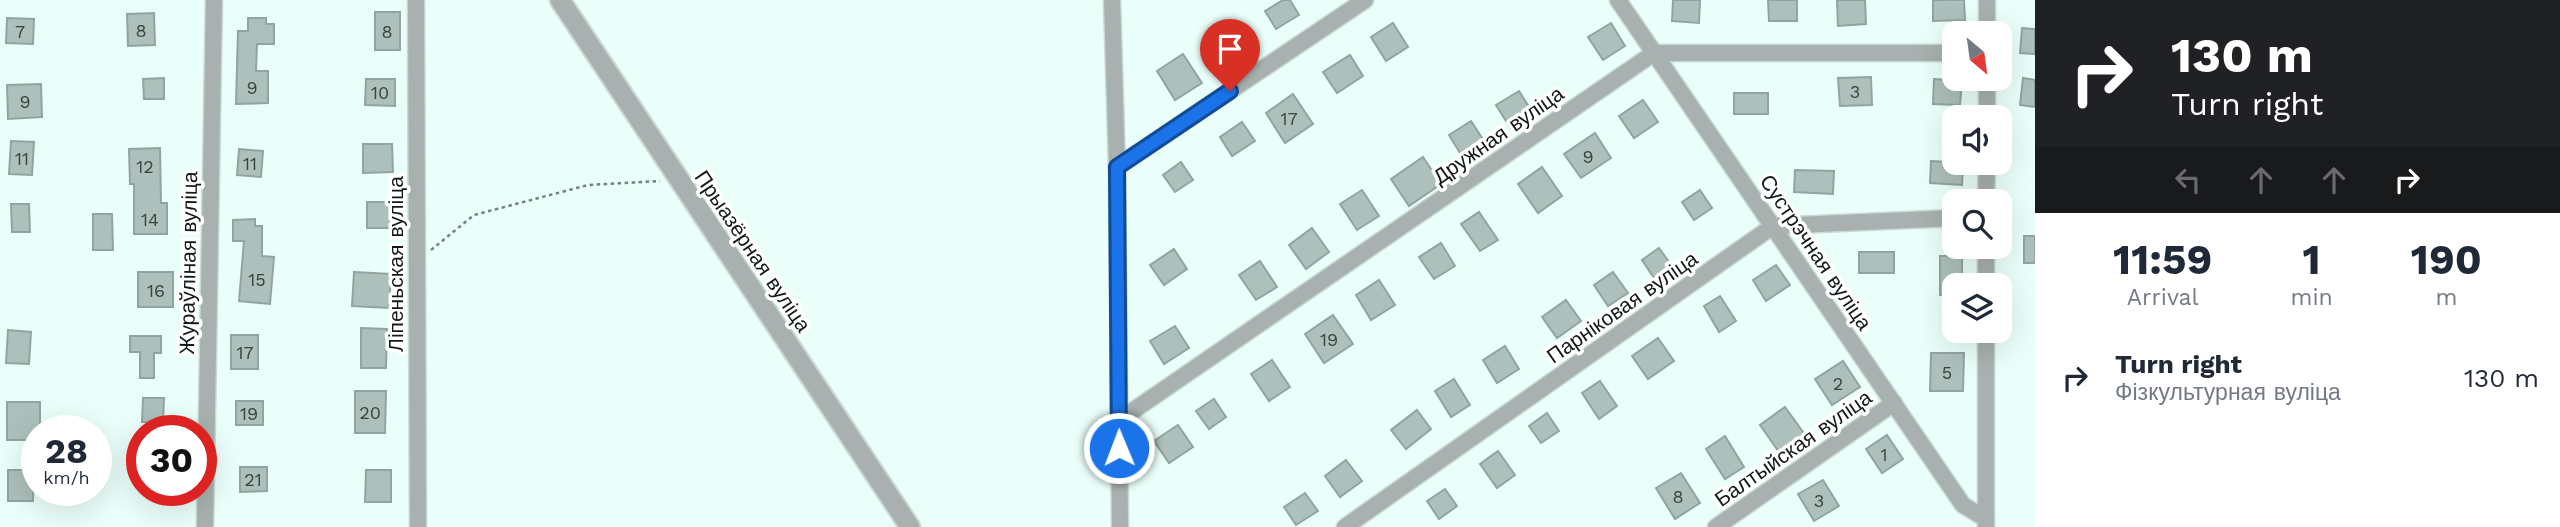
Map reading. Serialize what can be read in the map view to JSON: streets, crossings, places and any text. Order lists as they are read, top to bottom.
{
  "streets": {
    "street": [
      "Дружная вуліца",
      "Прыазёрная вуліца",
      "Сустрэчная вуліца",
      "Жураўліная вуліца",
      "Ліпеньская вуліца",
      "Парніковая вуліца",
      "Балтыйская вуліца"
    ]
  },
  "crossings": [
    ["Дружная вуліца", "Сустрэчная вуліца"],
    ["Сустрэчная вуліца", "Парніковая вуліца"],
    ["Сустрэчная вуліца", "Балтыйская вуліца"]
  ],
  "house_numbers": [
    "8",
    "7",
    "8",
    "9",
    "3",
    "10",
    "9",
    "17",
    "9",
    "11",
    "11",
    "12",
    "14",
    "15",
    "16",
    "19",
    "17",
    "5",
    "2",
    "20",
    "19",
    "1",
    "21",
    "8",
    "3"
  ],
  "north": "bottom right",
  "page": {
    "turn": ["130 m", "Turn right"],
    "eta": [
      "11:59",
      "Arrival",
      "1",
      "min",
      "190",
      "m"
    ],
    "list": [
      {
        "name": "Turn right",
        "note": "Фізкультурная вуліца",
        "value": "130 m"
      }
    ],
    "speed": "28 km/h",
    "limit": "30"
  }
}
